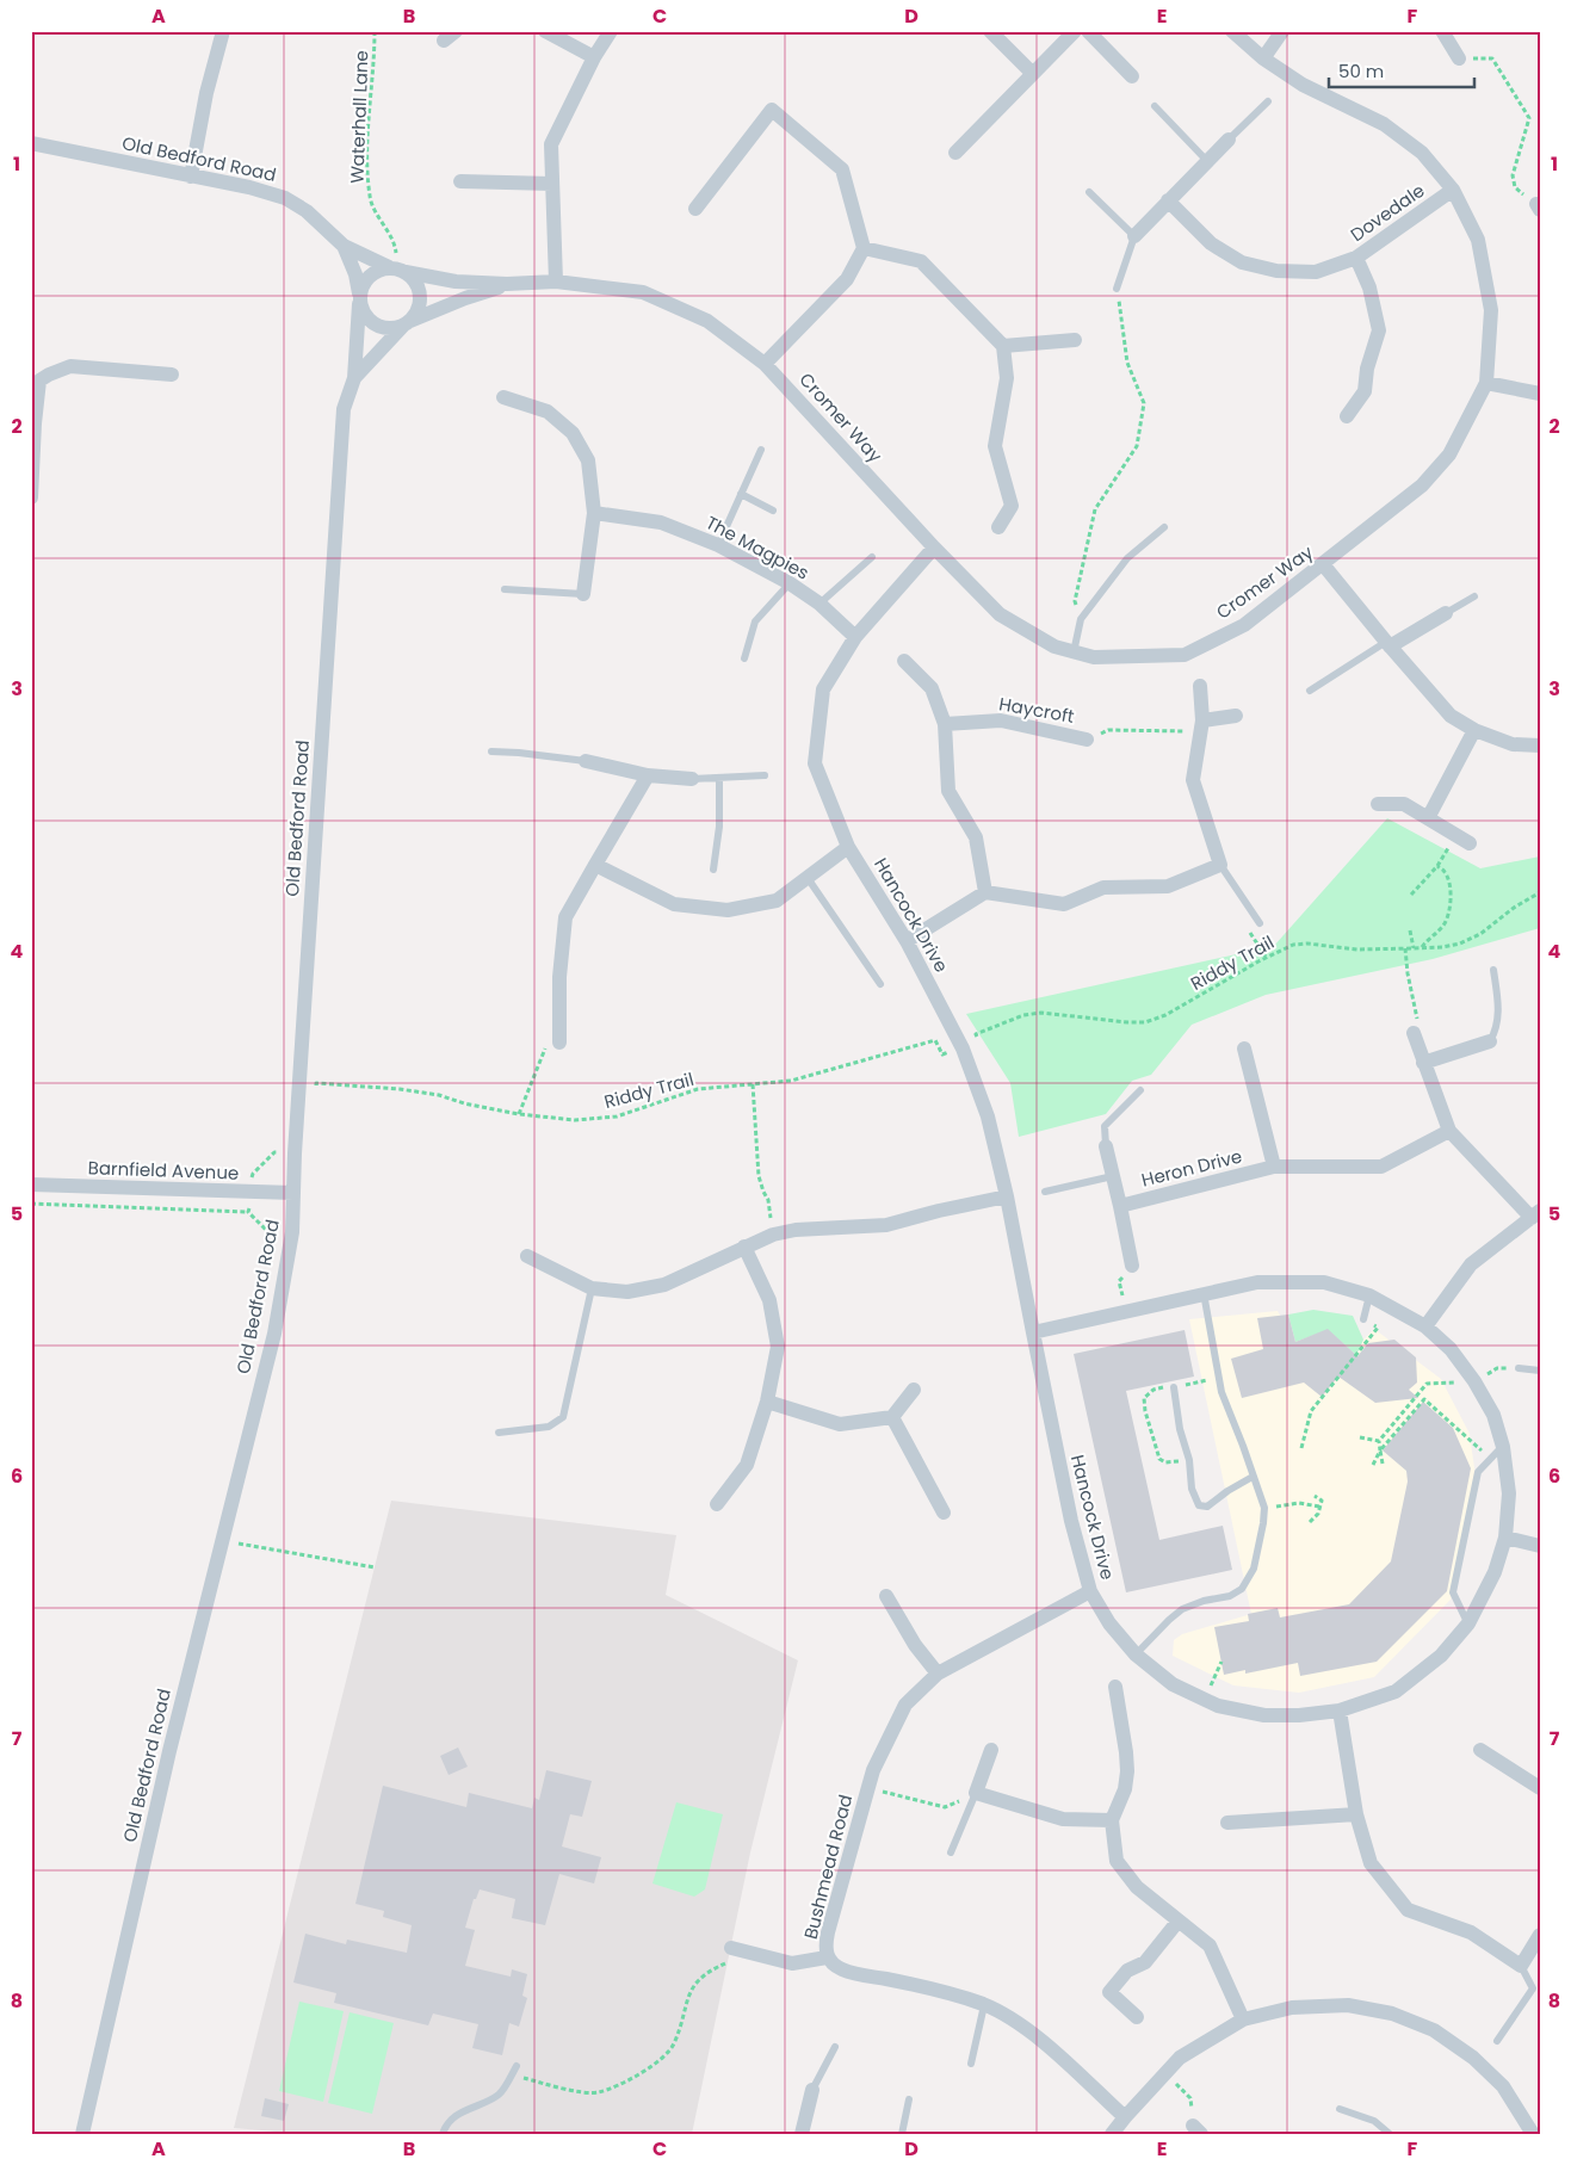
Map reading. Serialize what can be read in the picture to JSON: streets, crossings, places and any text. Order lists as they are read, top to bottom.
{
  "streets": {
    "street": [
      "Old Bedford Road",
      "Dovedale",
      "Cromer Way",
      "The Magpies",
      "Haycroft",
      "Hancock Drive",
      "Heron Drive",
      "Barnfield Avenue",
      "Bushmead Road"
    ],
    "path": ["Waterhall Lane", "Riddy Trail"]
  },
  "crossings": [
    ["Waterhall Lane", "Old Bedford Road"],
    ["Waterhall Lane", "Cromer Way"],
    ["Old Bedford Road", "Cromer Way"],
    ["Old Bedford Road", "Barnfield Avenue"],
    ["Dovedale", "Cromer Way"],
    ["Cromer Way", "Hancock Drive"],
    ["The Magpies", "Hancock Drive"],
    ["Hancock Drive", "Bushmead Road"]
  ],
  "scale_bar": "50 m",
  "grid": {
    "columns": [
      "A",
      "B",
      "C",
      "D",
      "E",
      "F"
    ],
    "rows": [
      "1",
      "2",
      "3",
      "4",
      "5",
      "6",
      "7",
      "8"
    ]
  }
}
